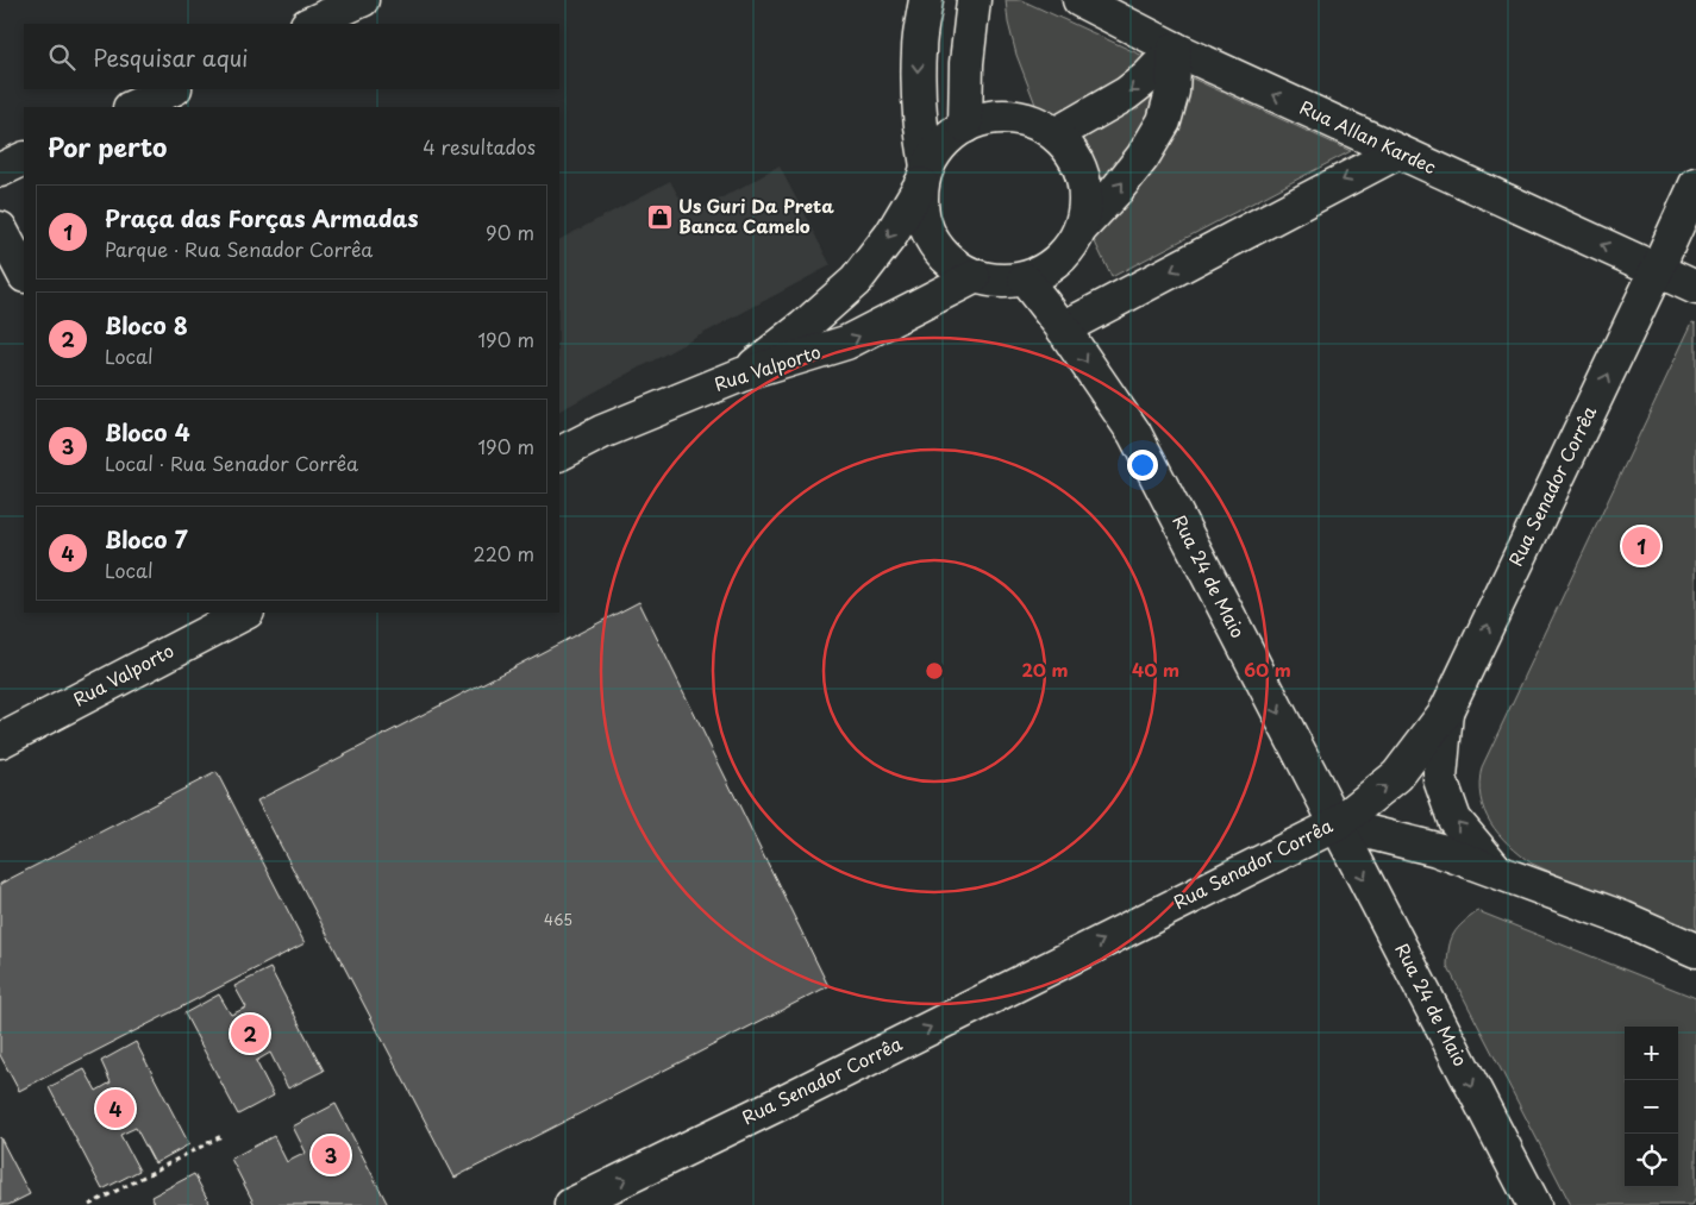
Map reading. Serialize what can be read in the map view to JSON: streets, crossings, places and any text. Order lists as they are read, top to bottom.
{
  "streets": {
    "main road": [
      "Rua Allan Kardec",
      "Rua Valporto",
      "Rua Senador Corrêa",
      "Rua 24 de Maio"
    ]
  },
  "crossings": [
    ["Rua Allan Kardec", "Rua Senador Corrêa"],
    ["Rua Valporto", "Rua 24 de Maio"],
    ["Rua Senador Corrêa", "Rua 24 de Maio"]
  ],
  "one_way": ["Rua Allan Kardec", "Rua Senador Corrêa", "Rua 24 de Maio"],
  "places": {
    "shop": ["Us Guri Da Preta Banca Camelo"]
  },
  "house_numbers": ["465"],
  "page": {
    "search": "Pesquisar aqui",
    "heading": ["Por perto", "4 resultados"],
    "list": [
      {
        "mark": "1",
        "name": "Praça das Forças Armadas",
        "note": "Parque · Rua Senador Corrêa",
        "value": "90 m"
      },
      {
        "mark": "2",
        "name": "Bloco 8",
        "note": "Local",
        "value": "190 m"
      },
      {
        "mark": "3",
        "name": "Bloco 4",
        "note": "Local · Rua Senador Corrêa",
        "value": "190 m"
      },
      {
        "mark": "4",
        "name": "Bloco 7",
        "note": "Local",
        "value": "220 m"
      }
    ],
    "pins": [
      "1",
      "2",
      "4",
      "3"
    ],
    "map_buttons": ["+", "−"]
  },
  "rings": ["20 m", "40 m", "60 m"]
}
